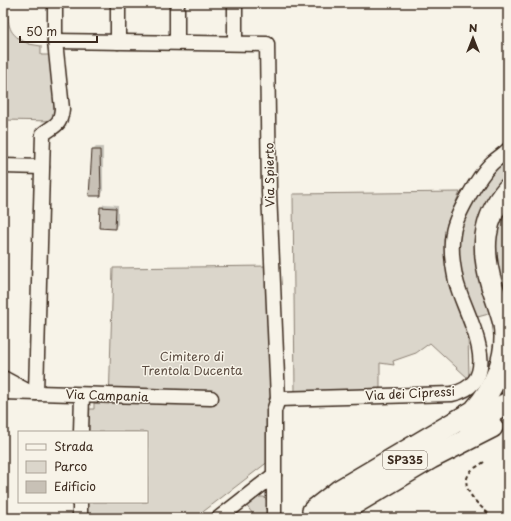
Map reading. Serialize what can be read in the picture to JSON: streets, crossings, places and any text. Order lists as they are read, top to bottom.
{
  "streets": {
    "highway": ["SP335"],
    "street": ["Via Spierto", "Via dei Cipressi", "Via Campania"]
  },
  "crossings": [
    ["Via Spierto", "Via dei Cipressi"]
  ],
  "parks": ["Cimitero di Trentola Ducenta"],
  "legend": ["Strada", "Parco", "Edificio"],
  "scale_bar": "50 m",
  "north": "top"
}
